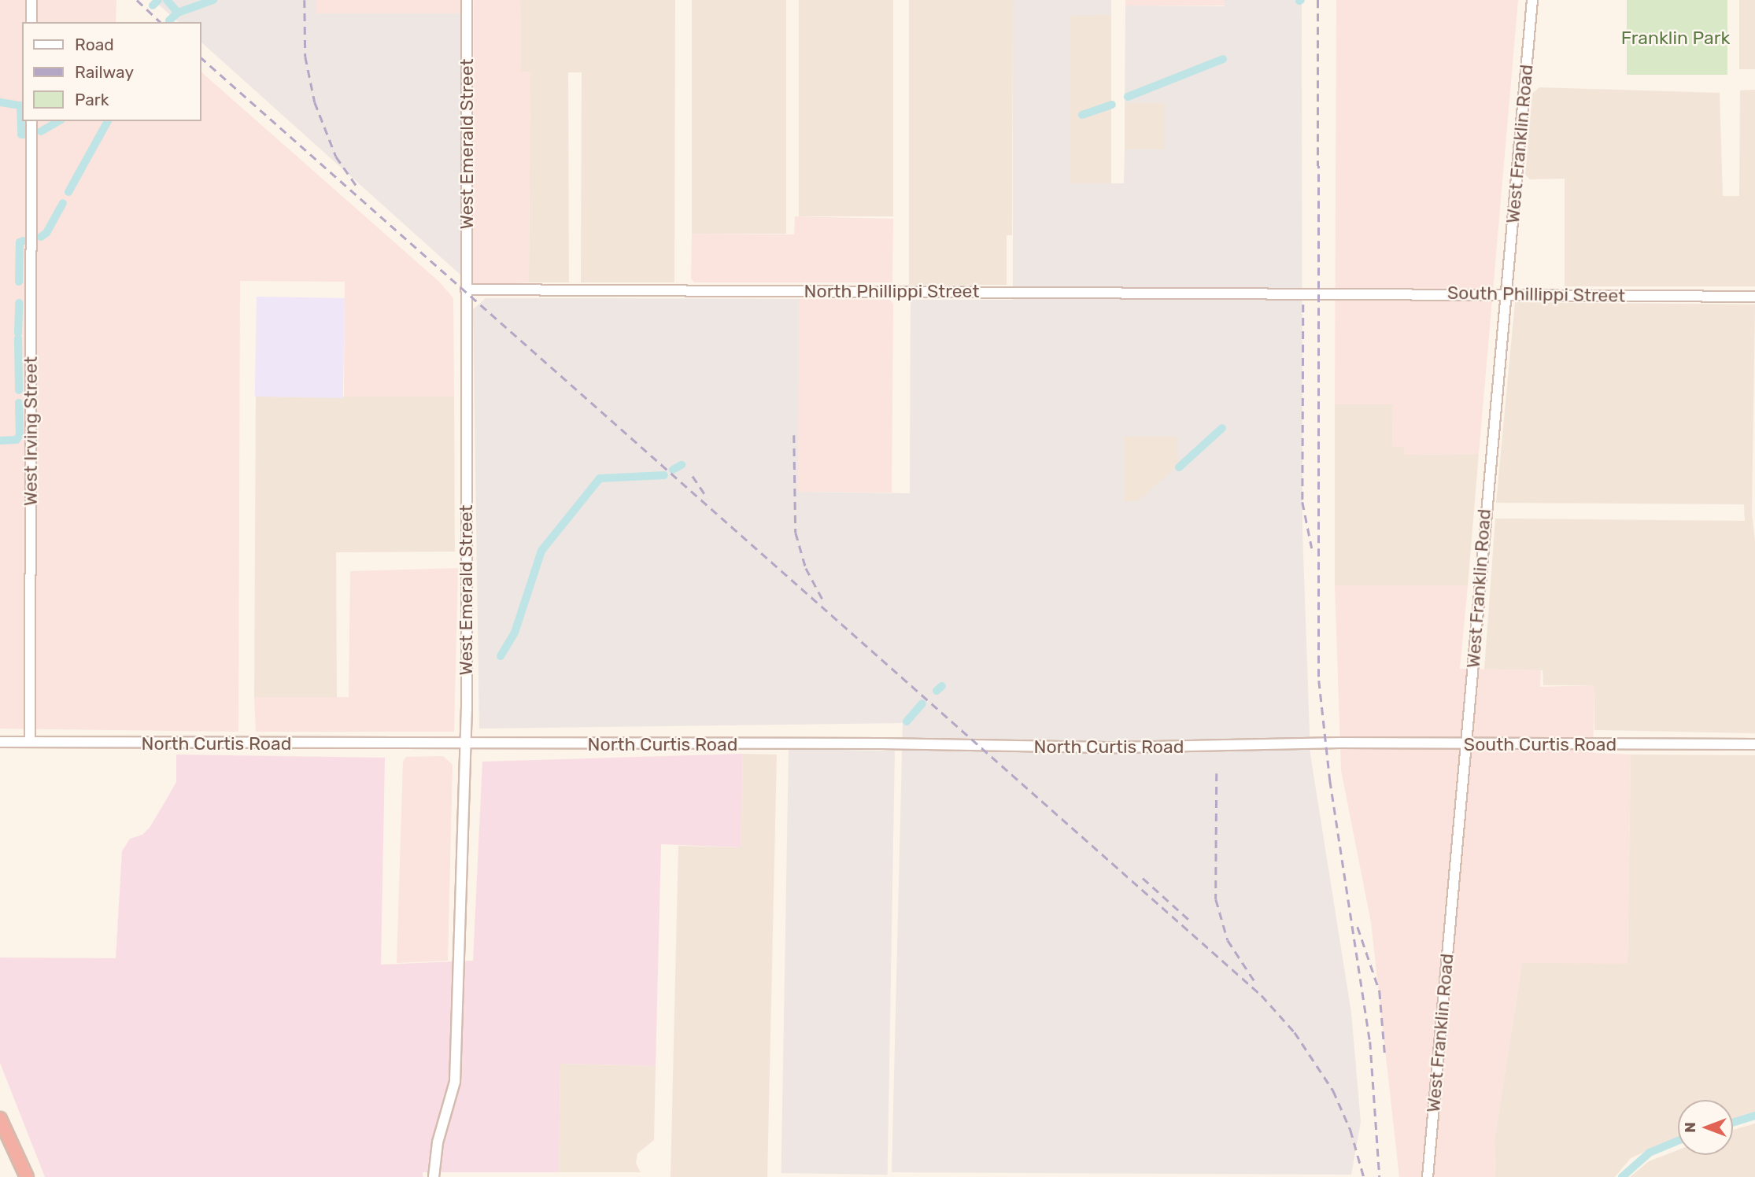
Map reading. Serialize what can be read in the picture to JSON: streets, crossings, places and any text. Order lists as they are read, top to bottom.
{
  "streets": {
    "street": [
      "West Emerald Street",
      "West Franklin Road",
      "North Phillippi Street",
      "South Phillippi Street",
      "West Irving Street",
      "North Curtis Road",
      "South Curtis Road"
    ]
  },
  "crossings": [
    ["West Emerald Street", "North Phillippi Street"],
    ["West Emerald Street", "North Curtis Road"],
    ["West Franklin Road", "South Phillippi Street"],
    ["West Franklin Road", "South Curtis Road"],
    ["North Phillippi Street", "South Phillippi Street"],
    ["West Irving Street", "North Curtis Road"],
    ["North Curtis Road", "South Curtis Road"]
  ],
  "parks": ["Franklin Park"],
  "legend": ["Road", "Railway", "Park"],
  "north": "left"
}
